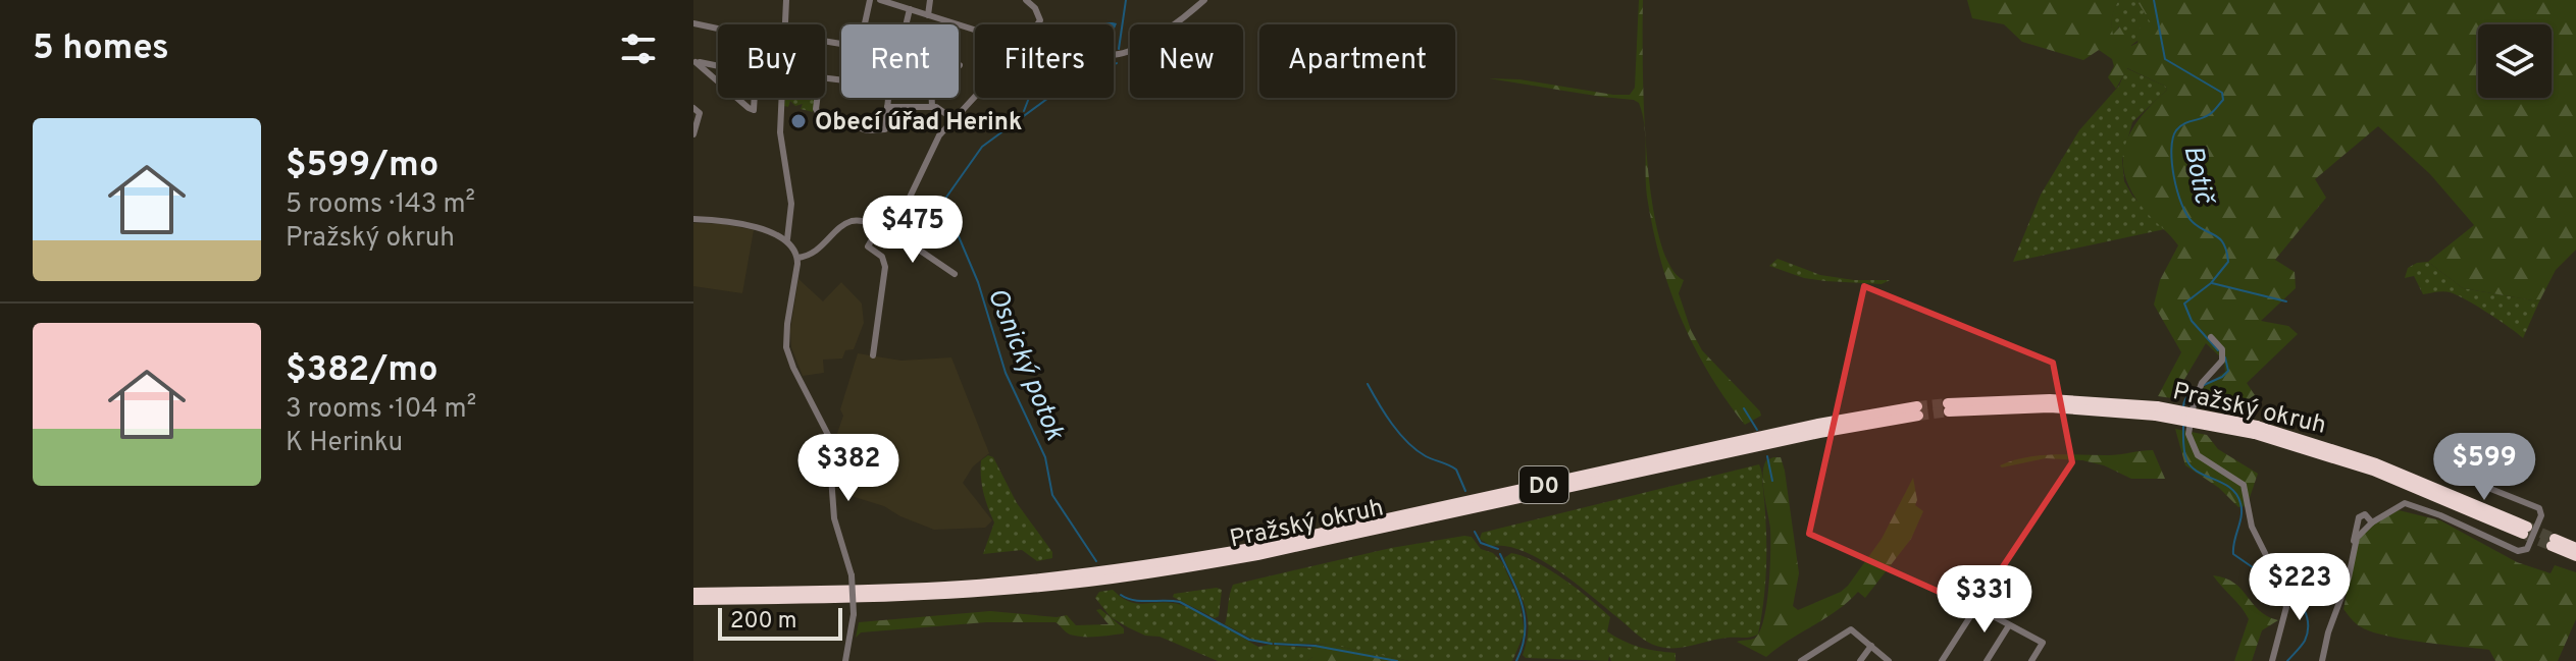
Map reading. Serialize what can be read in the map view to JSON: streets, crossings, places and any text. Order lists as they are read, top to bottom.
{
  "streets": {
    "highway": ["Pražský okruh", "D0"]
  },
  "water": ["Botič", "Osnický potok"],
  "places": ["Obecí úřad Herink"],
  "scale_bar": "200 m",
  "page": {
    "heading": "5 homes",
    "chip": [
      "Buy",
      "Rent",
      "Filters",
      "New",
      "Apartment"
    ],
    "list": [
      {
        "name": "$599/mo",
        "note": "5 rooms · 143 m² · Pražský okruh"
      },
      {
        "name": "$382/mo",
        "note": "3 rooms · 104 m² · K Herinku"
      }
    ],
    "price": [
      "$475",
      "$599",
      "$382",
      "$223",
      "$331"
    ],
    "scale": "200 m"
  }
}
